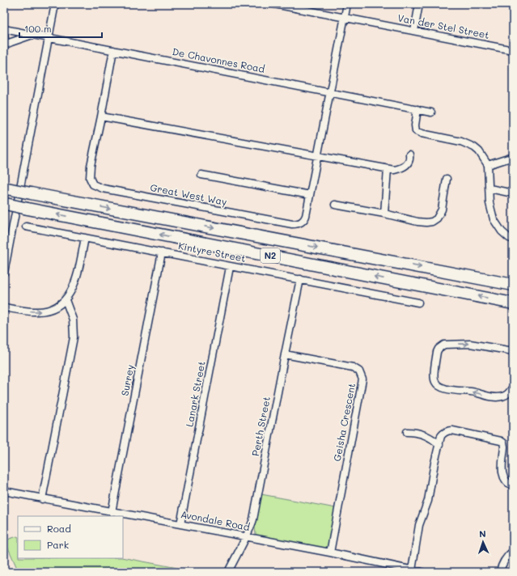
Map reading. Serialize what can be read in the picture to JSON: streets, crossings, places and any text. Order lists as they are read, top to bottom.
{
  "streets": {
    "highway": ["N2"],
    "street": [
      "Van der Stel Street",
      "De Chavonnes Road",
      "Great West Way",
      "Kintyre Street",
      "Surrey",
      "Lanark Street",
      "Geisha Crescent",
      "Perth Street",
      "Avondale Road"
    ]
  },
  "crossings": [
    ["De Chavonnes Road", "Great West Way"],
    ["Kintyre Street", "Surrey"],
    ["Kintyre Street", "Lanark Street"],
    ["Kintyre Street", "Perth Street"],
    ["Surrey", "Avondale Road"],
    ["Lanark Street", "Avondale Road"],
    ["Geisha Crescent", "Perth Street"],
    ["Geisha Crescent", "Avondale Road"],
    ["Perth Street", "Avondale Road"]
  ],
  "legend": ["Road", "Park"],
  "scale_bar": "100 m",
  "north": "top"
}
